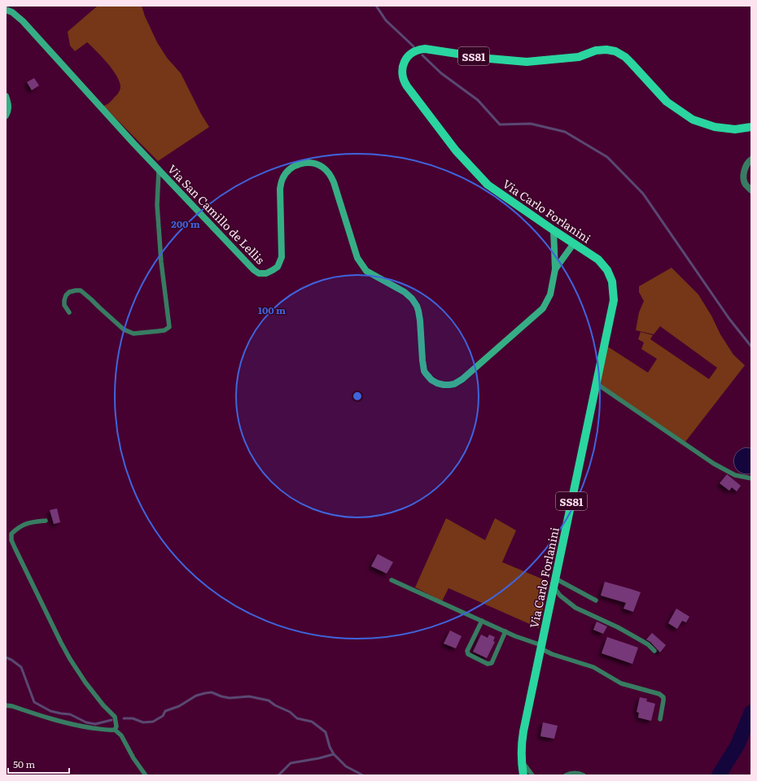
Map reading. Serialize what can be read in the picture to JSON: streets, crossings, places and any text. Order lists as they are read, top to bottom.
{
  "streets": {
    "main road": ["SS81", "Via Carlo Forlanini", "Via San Camillo de Lellis"]
  },
  "crossings": [
    ["Via Carlo Forlanini", "Via San Camillo de Lellis"]
  ],
  "scale_bar": "50 m",
  "rings": ["200 m", "100 m"]
}
